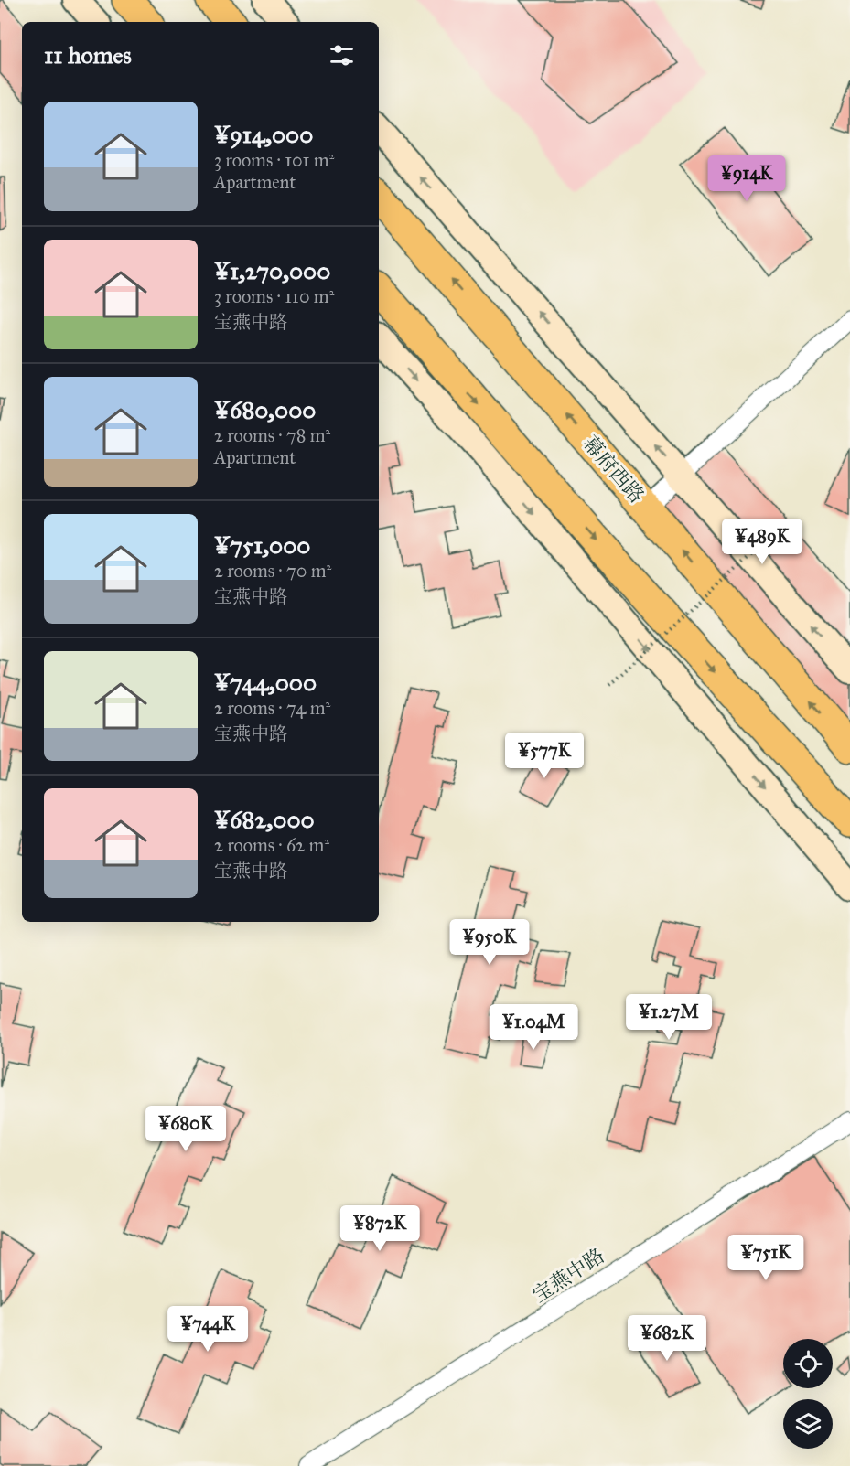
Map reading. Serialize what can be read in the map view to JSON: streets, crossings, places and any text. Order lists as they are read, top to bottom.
{
  "streets": {
    "highway": ["幕府西路"],
    "street": ["宝燕中路"]
  },
  "page": {
    "heading": "11 homes",
    "list": [
      {
        "name": "¥914,000",
        "note": "3 rooms · 101 m² · Apartment"
      },
      {
        "name": "¥1,270,000",
        "note": "3 rooms · 110 m² · 宝燕中路"
      },
      {
        "name": "¥680,000",
        "note": "2 rooms · 78 m² · Apartment"
      },
      {
        "name": "¥751,000",
        "note": "2 rooms · 70 m² · 宝燕中路"
      },
      {
        "name": "¥744,000",
        "note": "2 rooms · 74 m² · 宝燕中路"
      },
      {
        "name": "¥682,000",
        "note": "2 rooms · 62 m² · 宝燕中路"
      }
    ],
    "price": [
      "¥914K",
      "¥489K",
      "¥577K",
      "¥950K",
      "¥1.27M",
      "¥1.04M",
      "¥680K",
      "¥872K",
      "¥751K",
      "¥744K",
      "¥682K"
    ]
  }
}
